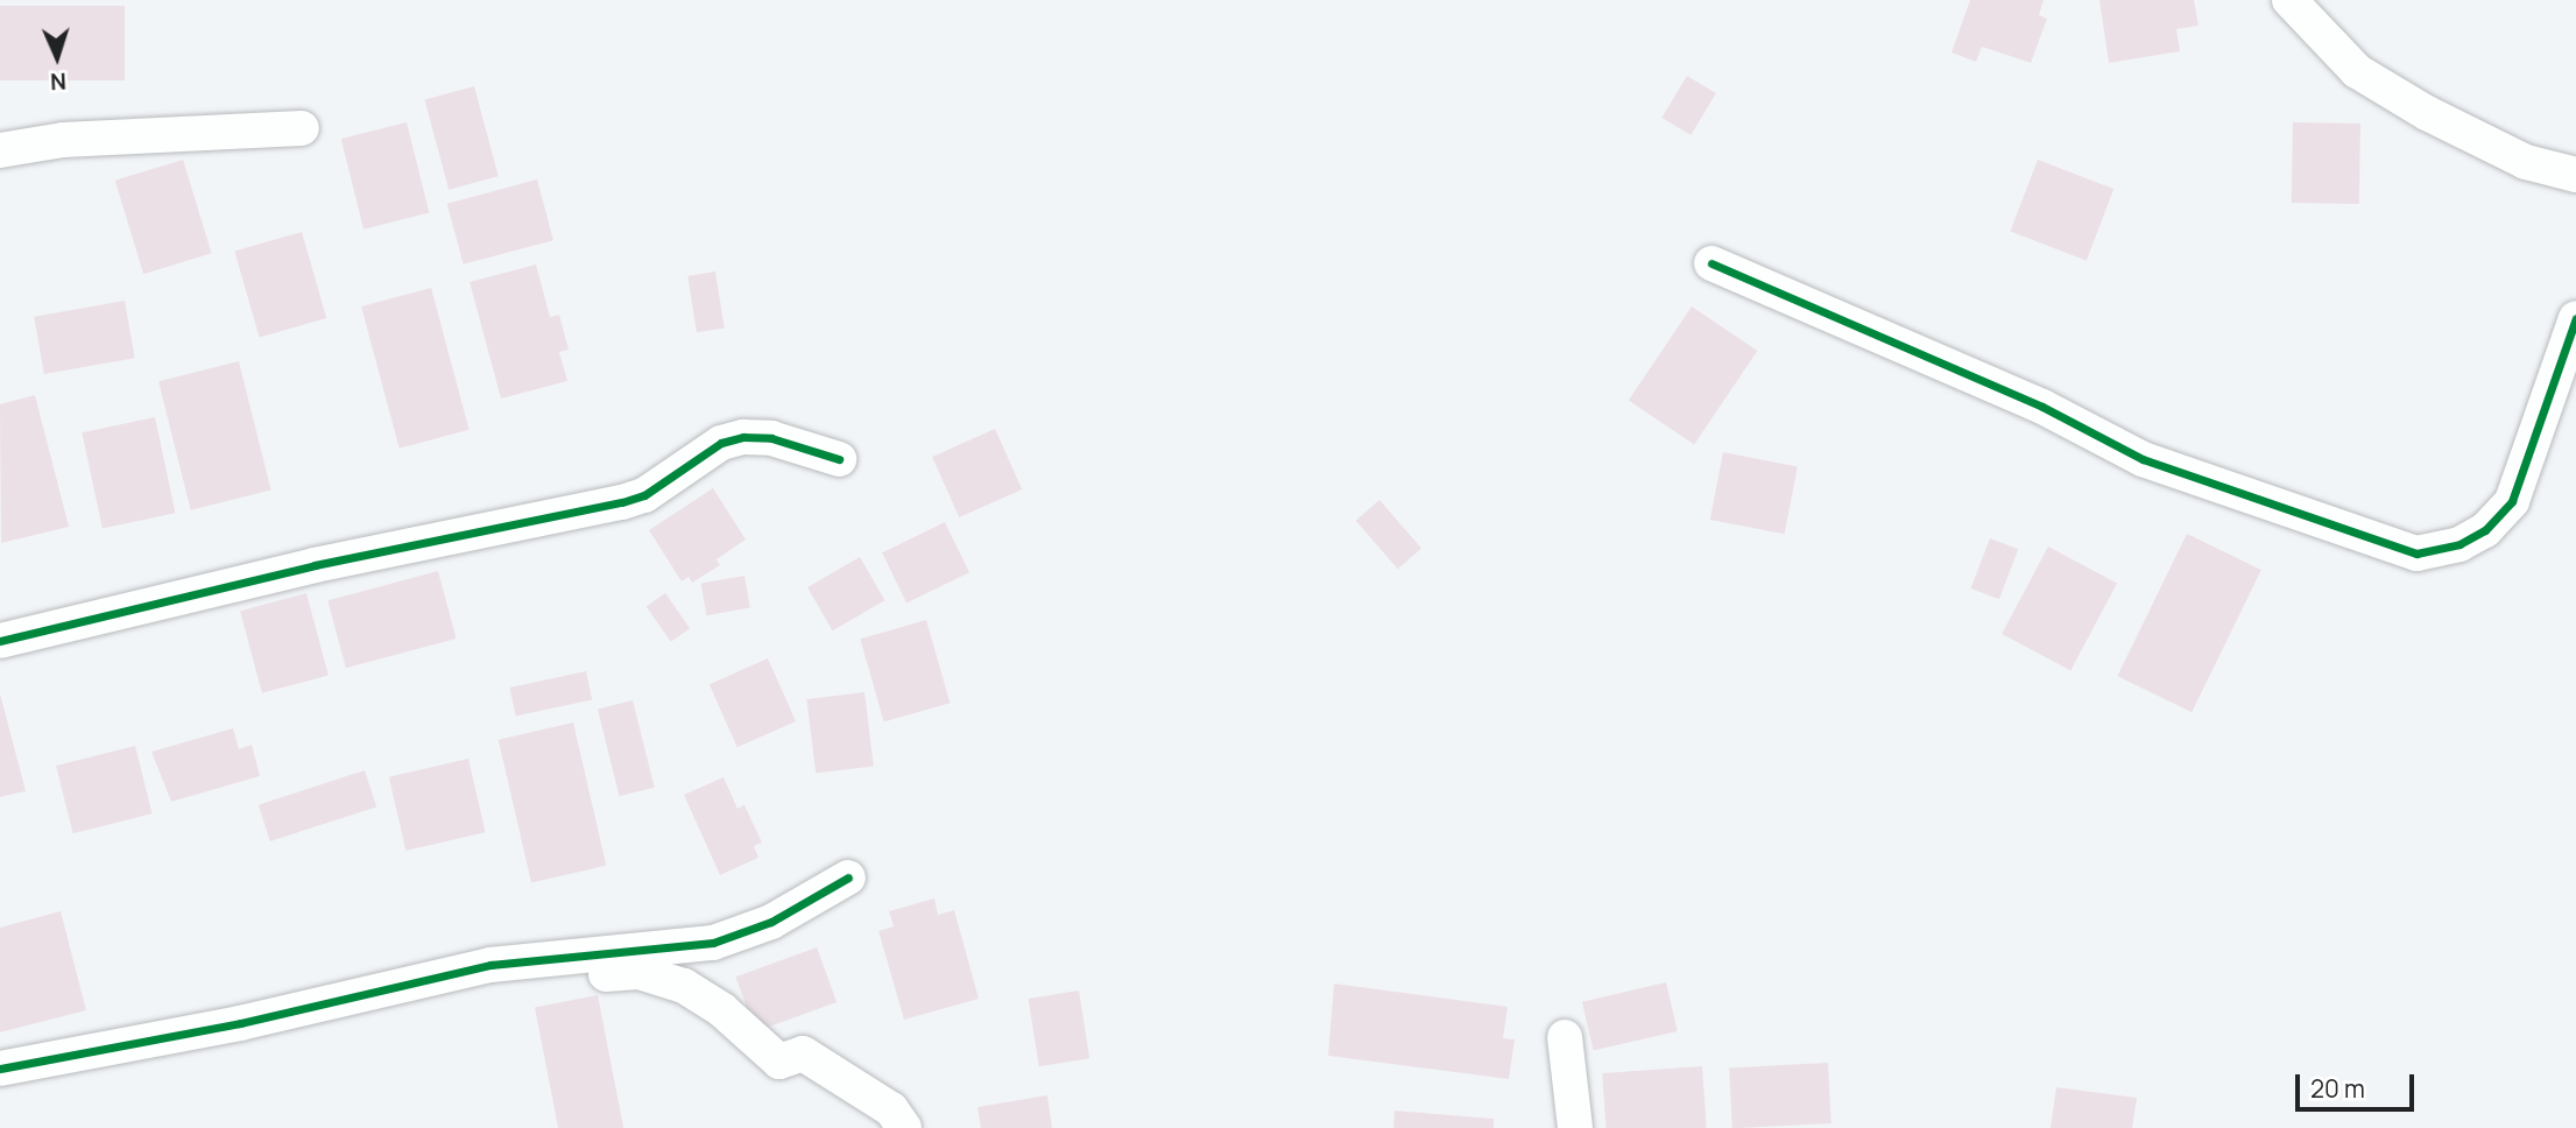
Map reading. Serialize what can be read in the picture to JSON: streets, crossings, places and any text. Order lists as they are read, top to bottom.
{
  "scale_bar": "20 m",
  "north": "bottom"
}
